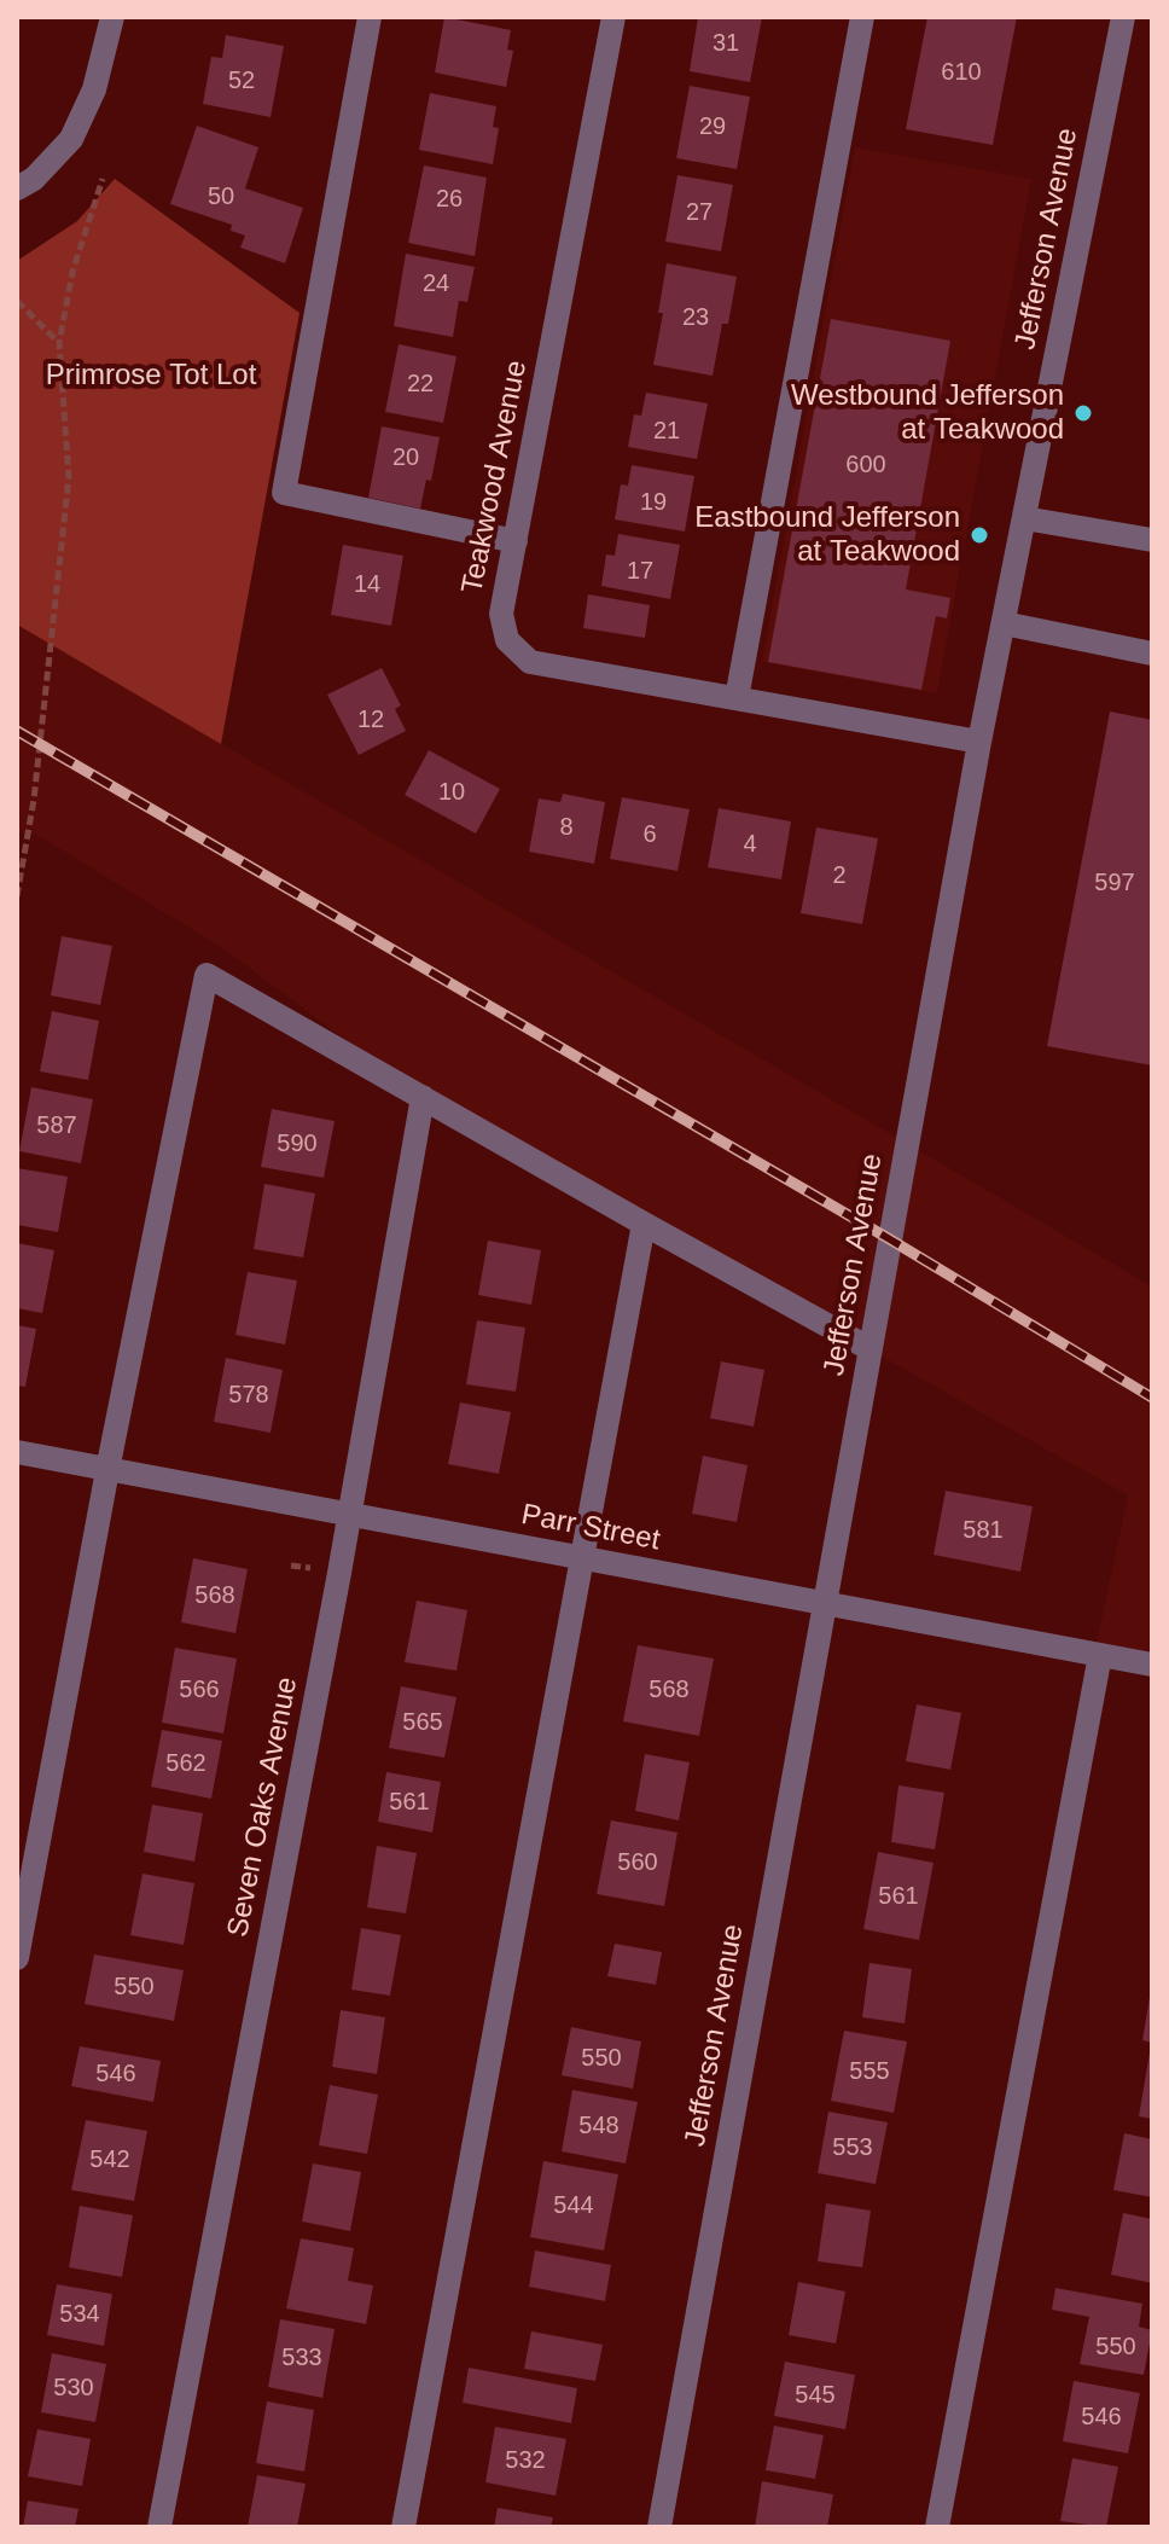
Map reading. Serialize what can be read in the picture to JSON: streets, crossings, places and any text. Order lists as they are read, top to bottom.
{
  "streets": {
    "street": [
      "Jefferson Avenue",
      "Teakwood Avenue",
      "Parr Street",
      "Seven Oaks Avenue"
    ]
  },
  "crossings": [
    ["Jefferson Avenue", "Teakwood Avenue"],
    ["Jefferson Avenue", "Parr Street"],
    ["Parr Street", "Seven Oaks Avenue"]
  ],
  "parks": ["Primrose Tot Lot"],
  "places": ["Westbound Jefferson at Teakwood", "Eastbound Jefferson at Teakwood"],
  "house_numbers": [
    "31",
    "610",
    "52",
    "29",
    "50",
    "26",
    "27",
    "24",
    "23",
    "22",
    "21",
    "20",
    "600",
    "19",
    "17",
    "14",
    "12",
    "10",
    "8",
    "6",
    "4",
    "2",
    "597",
    "587",
    "590",
    "578",
    "581",
    "568",
    "566",
    "568",
    "565",
    "562",
    "561",
    "560",
    "561",
    "550",
    "550",
    "555",
    "546",
    "548",
    "553",
    "542",
    "544",
    "534",
    "550",
    "533",
    "530",
    "545",
    "546",
    "532"
  ]
}
